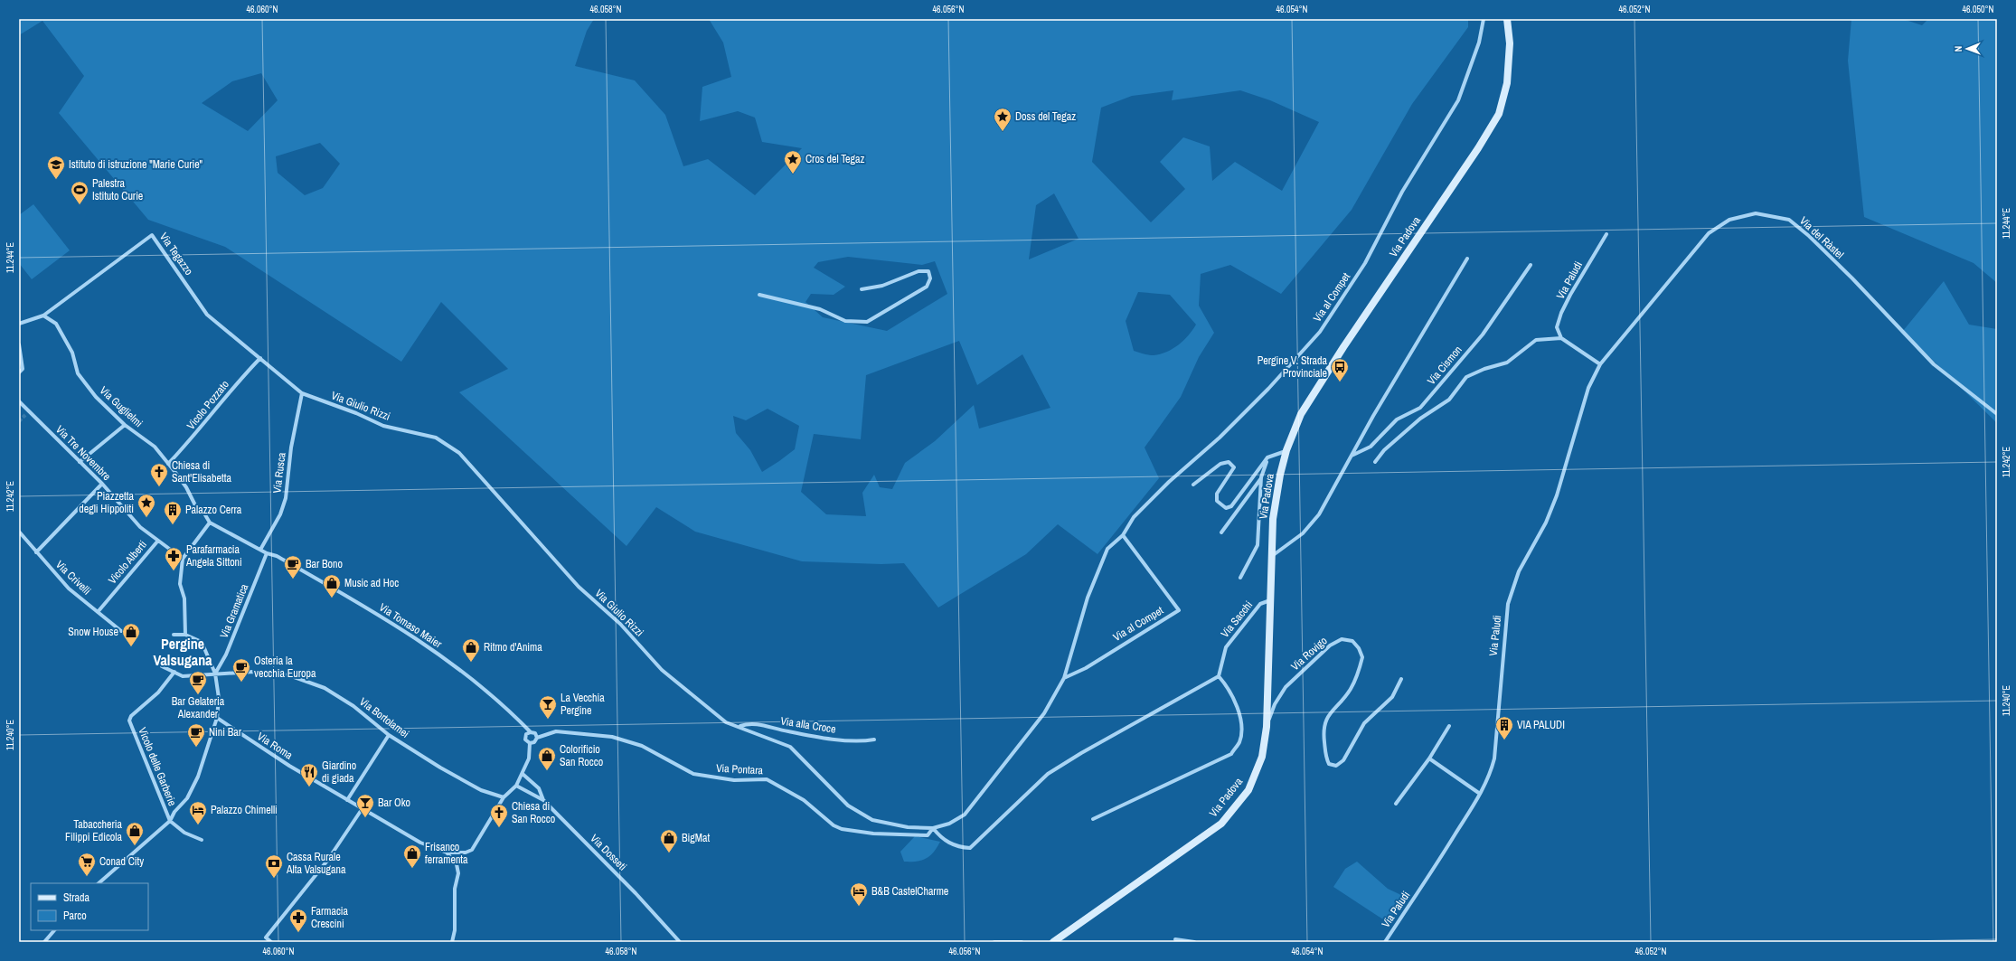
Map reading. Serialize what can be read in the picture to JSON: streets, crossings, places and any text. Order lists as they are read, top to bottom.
{
  "streets": {
    "main road": ["Via Padova"],
    "street": [
      "Via del Ràstel",
      "Via Tegazzo",
      "Via Paludi",
      "Via al Compet",
      "Via Cismon",
      "Vicolo Pozzato",
      "Via Giulio Rizzi",
      "Via Guglielmi",
      "Via Tre Novembre",
      "Via Rusca",
      "Vicolo Alberti",
      "Via Crivelli",
      "Via Gramatica",
      "Via Sacchi",
      "Via Tomaso Maier",
      "Via Rovigo",
      "Via Bortolamei",
      "Via alla Croce",
      "Via Roma",
      "Vicolo delle Garberie",
      "Via Pontara",
      "Via Dosseti"
    ]
  },
  "crossings": [
    ["Via Padova", "Via Sacchi"],
    ["Via Padova", "Via Rovigo"],
    ["Via del Ràstel", "Via Paludi"],
    ["Via Tegazzo", "Vicolo Pozzato"],
    ["Via Tegazzo", "Via Giulio Rizzi"],
    ["Via Tegazzo", "Via Guglielmi"],
    ["Via Tegazzo", "Via Rusca"],
    ["Via al Compet", "Via Giulio Rizzi"],
    ["Via al Compet", "Via Pontara"],
    ["Vicolo Pozzato", "Via Guglielmi"],
    ["Via Giulio Rizzi", "Via Rusca"],
    ["Via Giulio Rizzi", "Via alla Croce"],
    ["Via Giulio Rizzi", "Via Pontara"],
    ["Via Tre Novembre", "Vicolo Alberti"],
    ["Vicolo Alberti", "Via Crivelli"],
    ["Via Gramatica", "Via Tomaso Maier"],
    ["Via Gramatica", "Via Bortolamei"],
    ["Via Tomaso Maier", "Via Pontara"],
    ["Via Bortolamei", "Vicolo delle Garberie"]
  ],
  "districts": ["Pergine Valsugana"],
  "places": {
    "place": ["Doss del Tegaz", "Cros del Tegaz", "Piazzetta degli Hippoliti"],
    "school or university": ["Istituto di istruzione \"Marie Curie\""],
    "sports": ["Palestra Istituto Curie"],
    "bus stop": ["Pergine V. Strada Provinciale"],
    "church": ["Chiesa di Sant'Elisabetta", "Chiesa di San Rocco"],
    "building": ["Palazzo Cerra", "VIA PALUDI"],
    "pharmacy": ["Parafarmacia Angela Sittoni", "Farmacia Crescini"],
    "cafe": [
      "Bar Bono",
      "Osteria la vecchia Europa",
      "Bar Gelateria Alexander",
      "Nini Bar"
    ],
    "shop": [
      "Music ad Hoc",
      "Snow House",
      "Ritmo d'Anima",
      "Colorificio San Rocco",
      "Tabaccheria Filippi Edicola",
      "BigMat",
      "Frisanco ferramenta"
    ],
    "bar": ["La Vecchia Pergine", "Bar Oko"],
    "restaurant": ["Giardino di giada"],
    "hotel": ["Palazzo Chimelli", "B&B CastelCharme"],
    "supermarket": ["Conad City"],
    "bank": ["Cassa Rurale Alta Valsugana"]
  },
  "legend": ["Strada", "Parco"],
  "north": "left",
  "coordinates": [
    "46.060°N",
    "46.058°N",
    "46.056°N",
    "46.054°N",
    "46.052°N",
    "46.050°N",
    "11.244°E",
    "11.242°E",
    "11.240°E"
  ]
}
